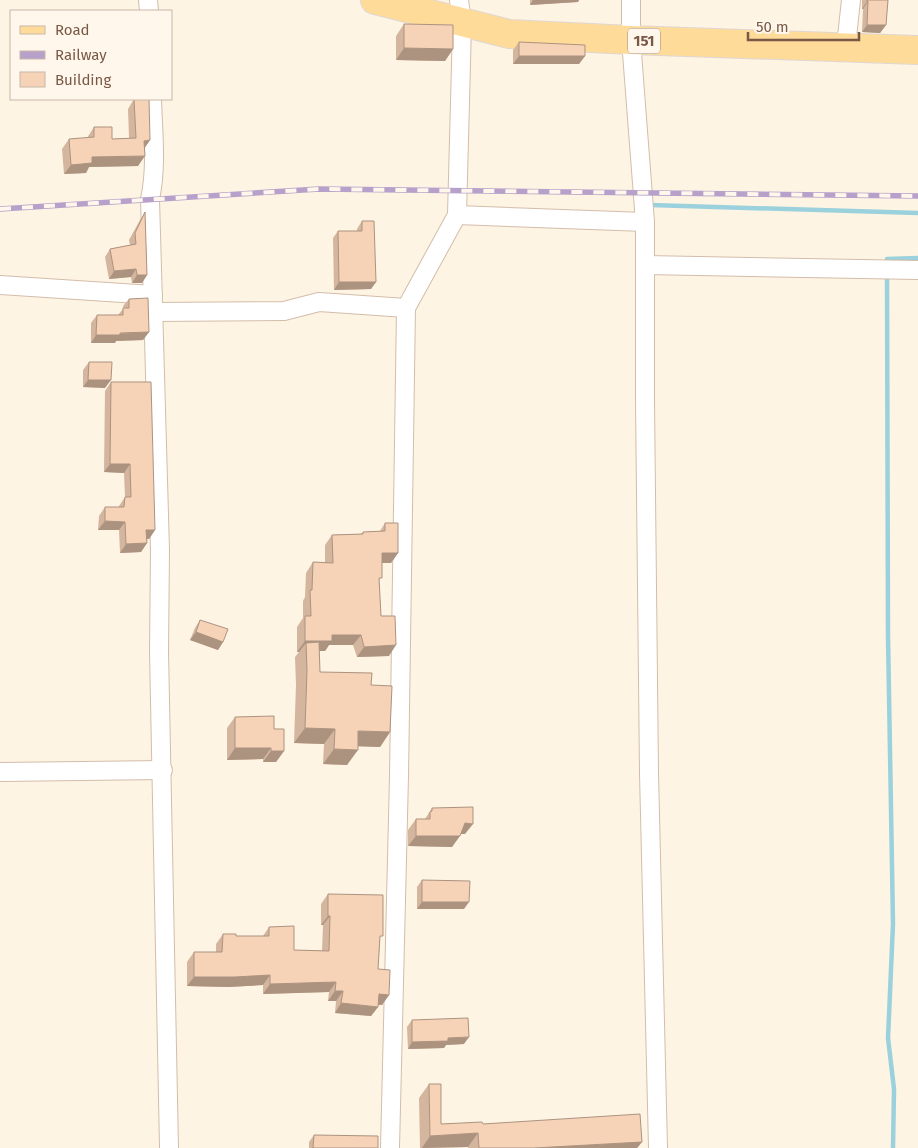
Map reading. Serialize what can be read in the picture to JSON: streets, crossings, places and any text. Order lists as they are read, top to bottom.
{
  "streets": {
    "main road": ["151"]
  },
  "legend": ["Road", "Railway", "Building"],
  "scale_bar": "50 m"
}
